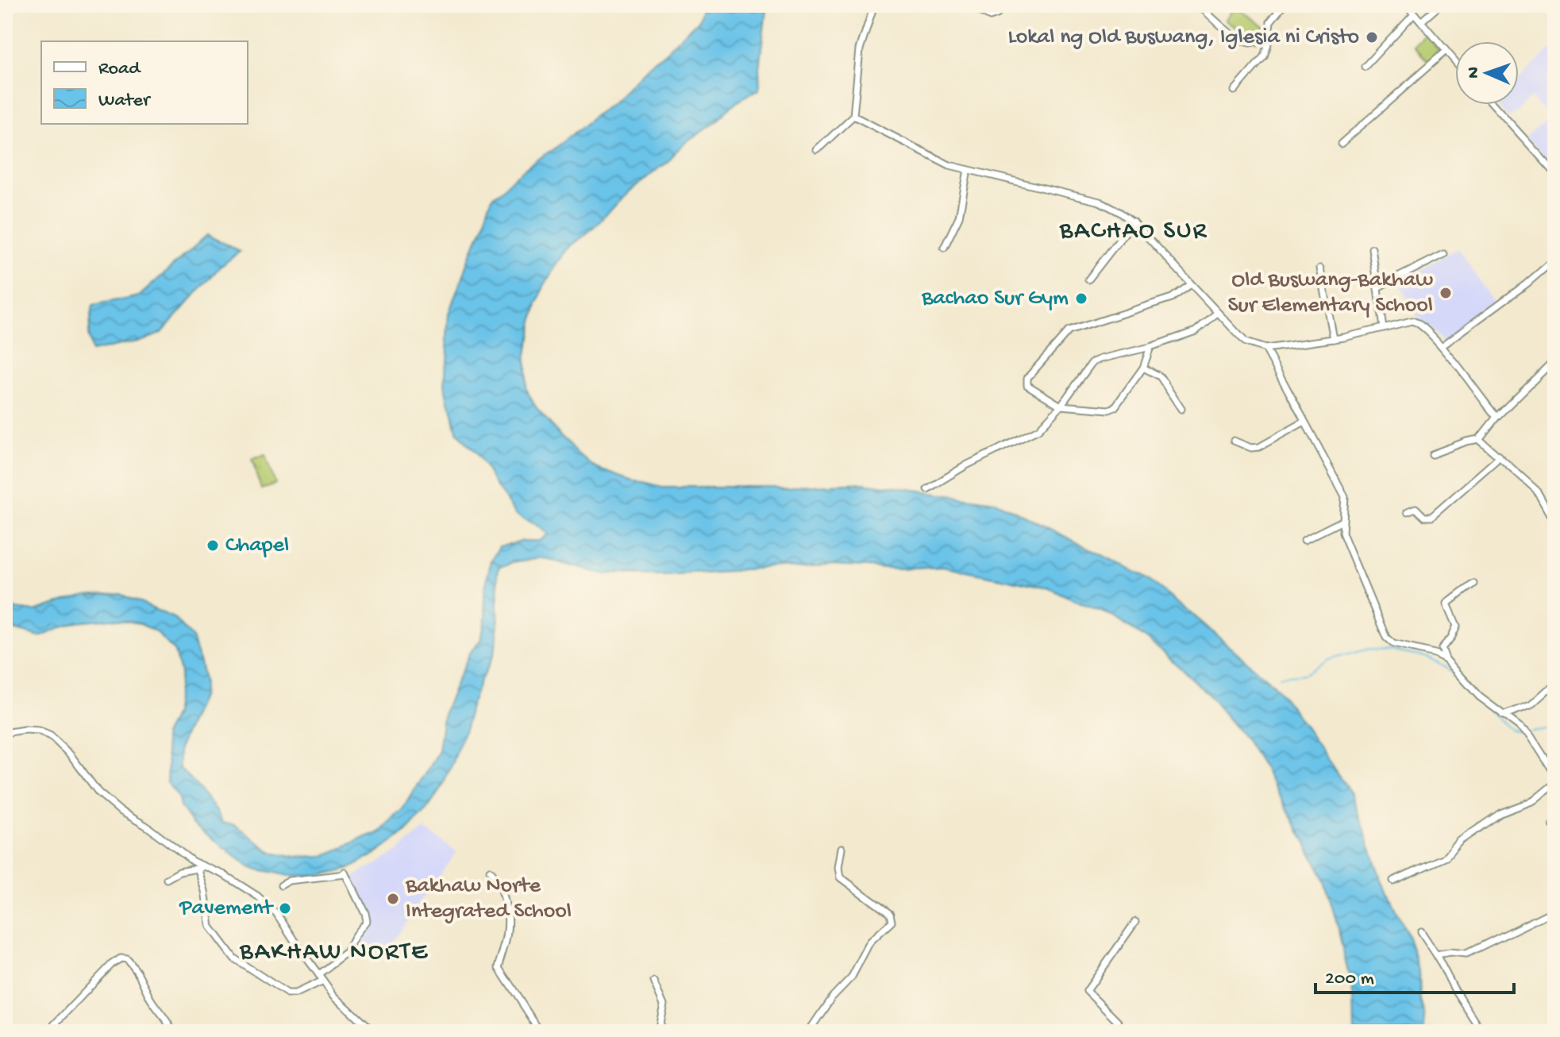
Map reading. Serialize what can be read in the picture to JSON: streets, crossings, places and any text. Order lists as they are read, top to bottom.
{
  "districts": ["BACHAO SUR", "BAKHAW NORTE"],
  "places": [
    "Lokal ng Old Buswang, Iglesia ni Cristo",
    "Old Buswang-Bakhaw Sur Elementary School",
    "Bachao Sur Gym",
    "Chapel",
    "Bakhaw Norte Integrated School",
    "Pavement"
  ],
  "legend": ["Road", "Water"],
  "scale_bar": "200 m",
  "north": "left"
}
